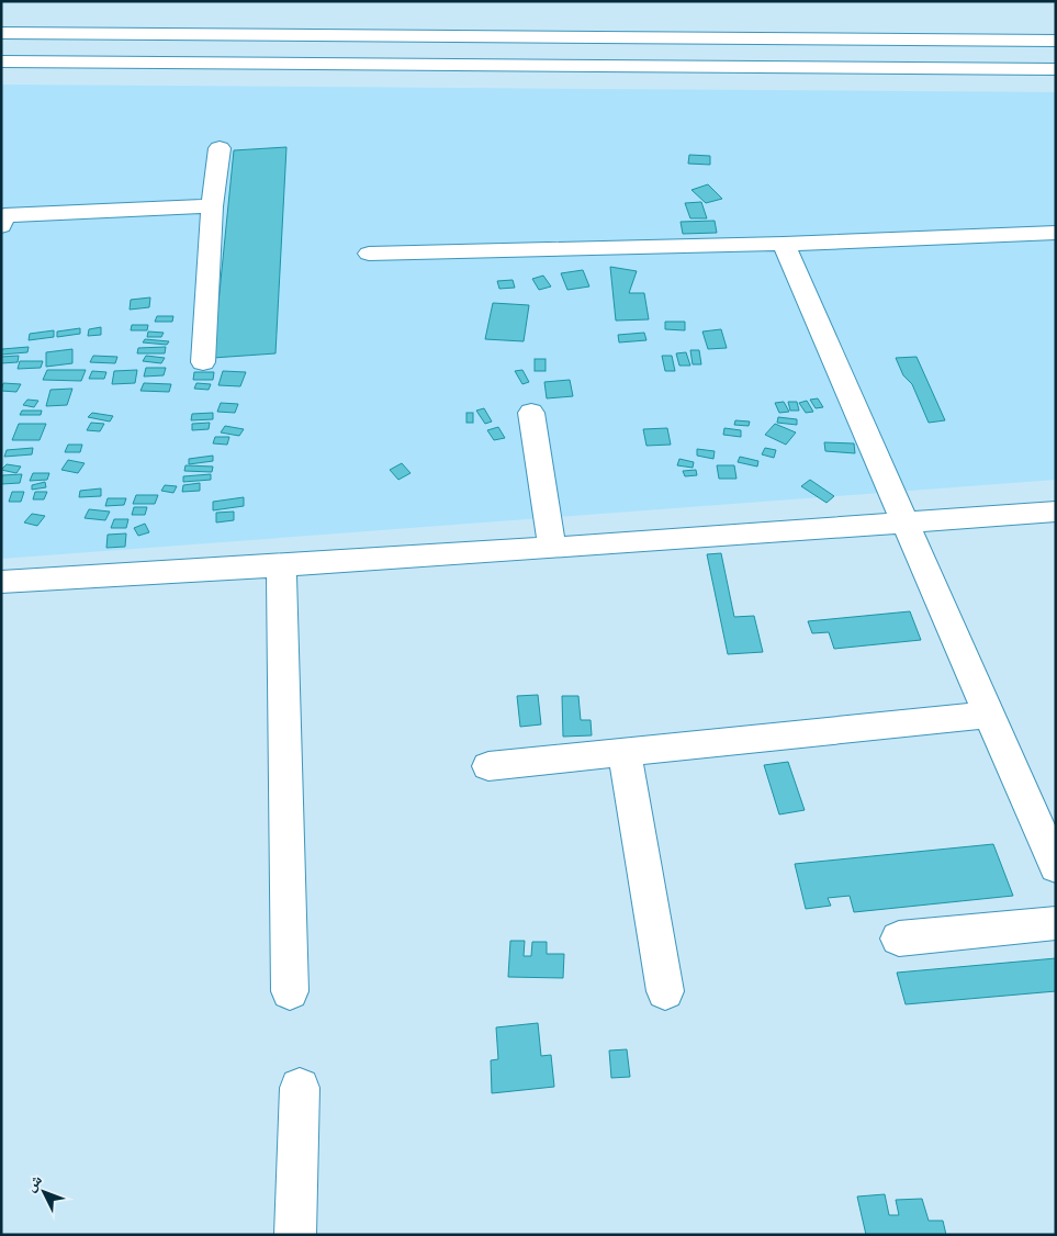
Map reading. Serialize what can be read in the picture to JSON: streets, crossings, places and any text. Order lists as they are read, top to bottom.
{
  "north": "top left"
}
